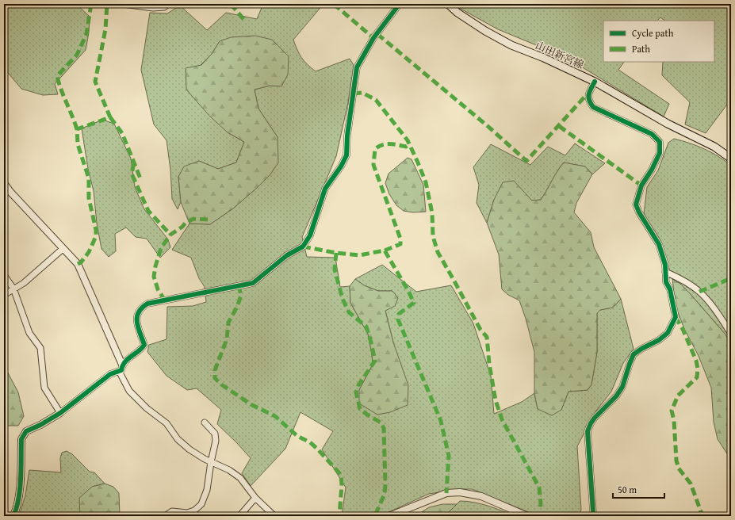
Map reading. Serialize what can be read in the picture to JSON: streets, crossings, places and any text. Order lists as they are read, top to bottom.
{
  "streets": {
    "main road": ["山田新宮線"]
  },
  "legend": ["Cycle path", "Path"],
  "scale_bar": "50 m"
}
